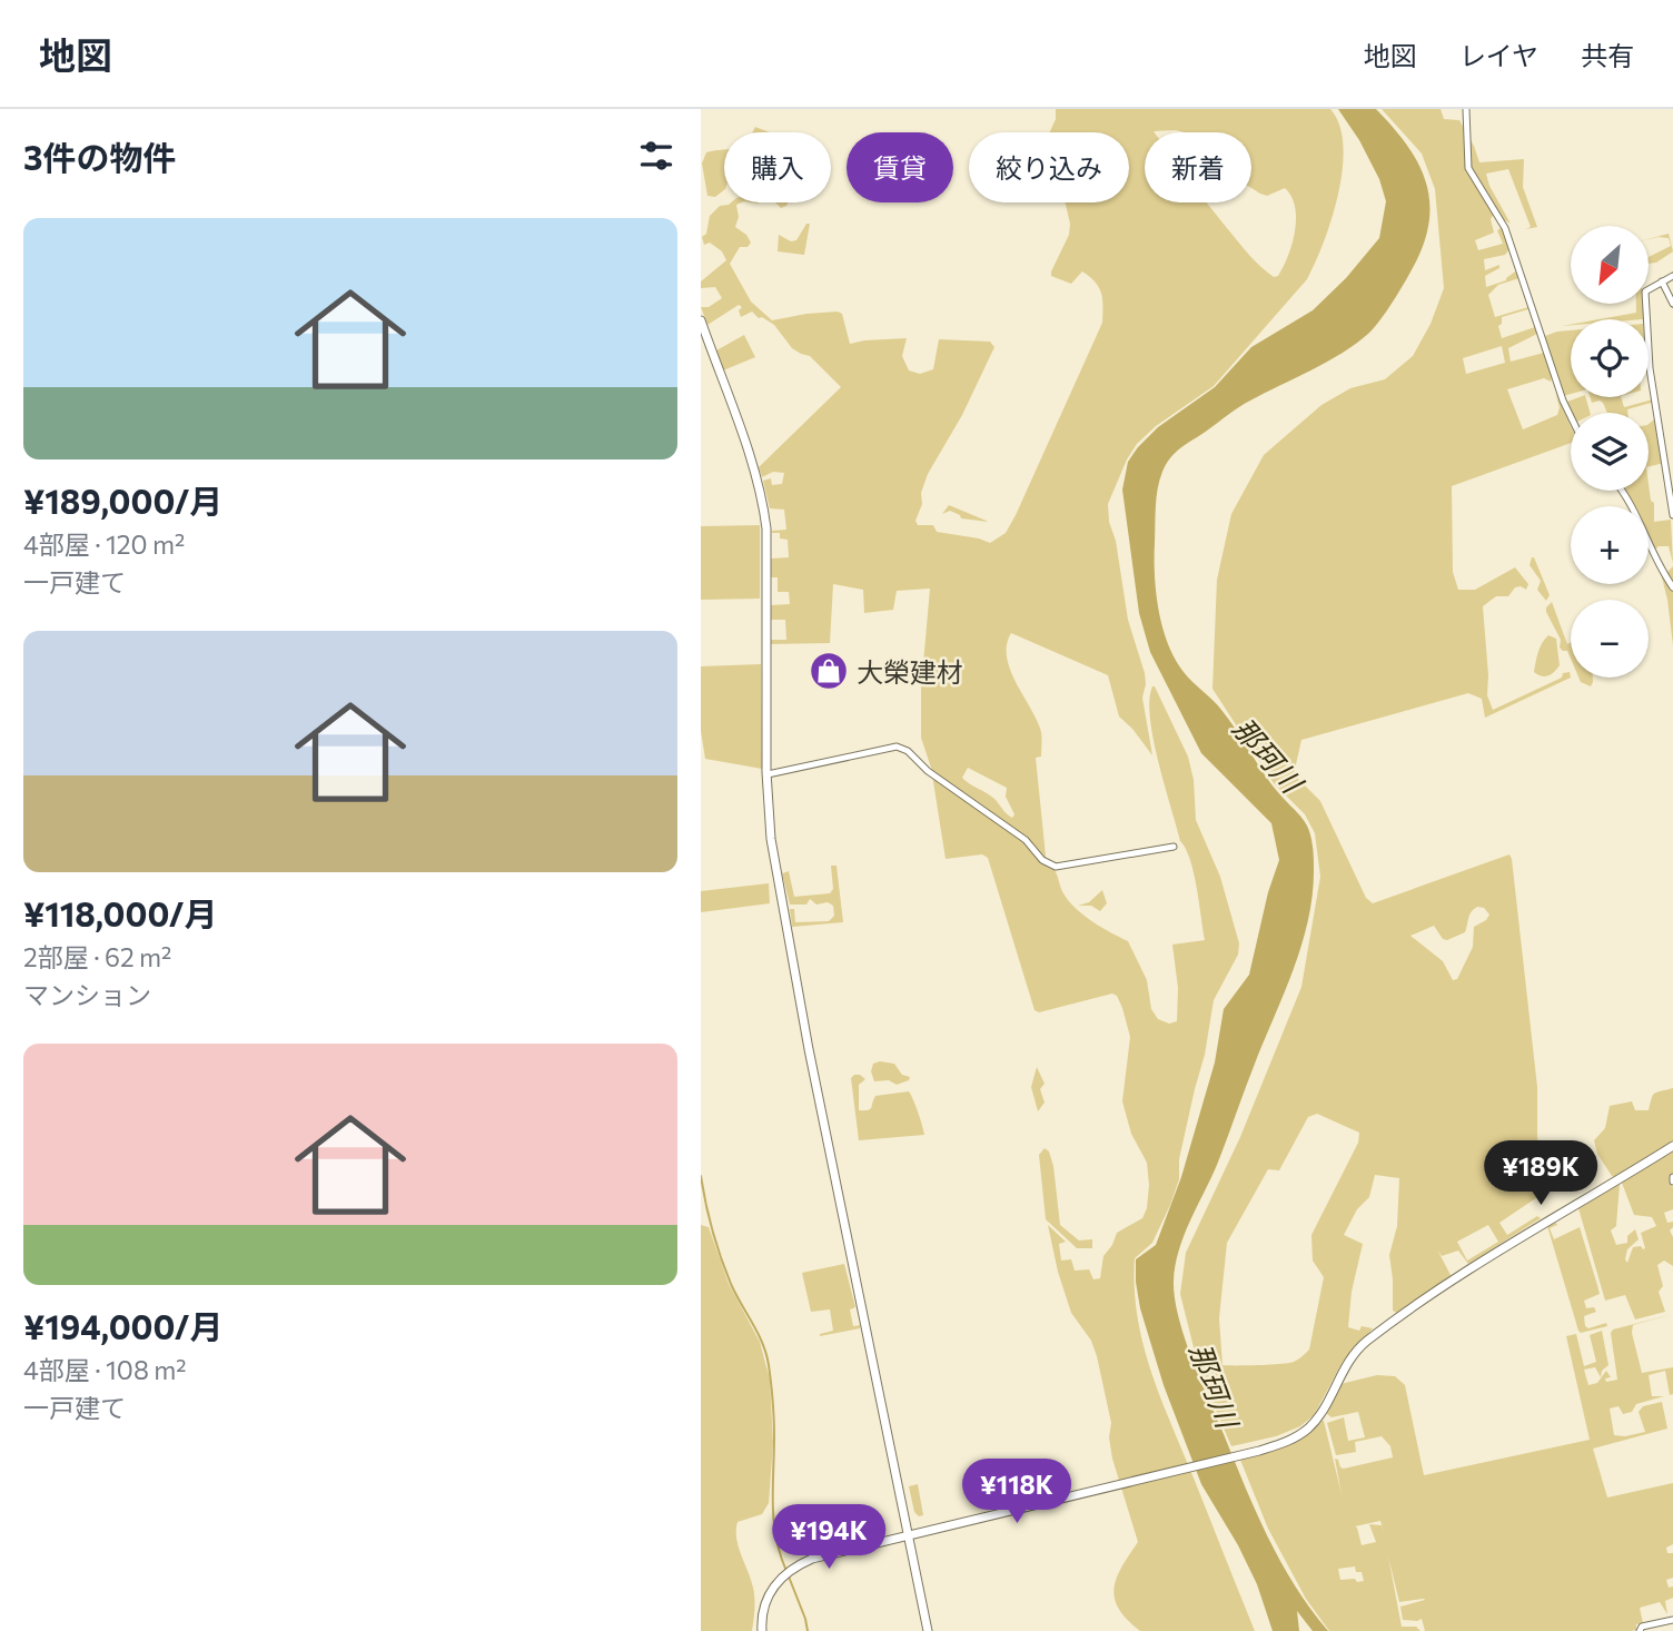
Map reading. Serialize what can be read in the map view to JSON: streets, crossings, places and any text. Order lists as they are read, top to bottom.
{
  "water": ["那珂川"],
  "places": {
    "shop": ["大榮建材"]
  },
  "north": "bottom left",
  "page": {
    "header": "地図",
    "nav": ["地図", "レイヤ", "共有"],
    "heading": "3件の物件",
    "chip": [
      "購入",
      "賃貸",
      "絞り込み",
      "新着"
    ],
    "list": [
      {
        "name": "¥189,000/月",
        "note": "4部屋 · 120 m² · 一戸建て"
      },
      {
        "name": "¥118,000/月",
        "note": "2部屋 · 62 m² · マンション"
      },
      {
        "name": "¥194,000/月",
        "note": "4部屋 · 108 m² · 一戸建て"
      }
    ],
    "map_buttons": ["+", "−"],
    "price": ["¥189K", "¥118K", "¥194K"]
  }
}
